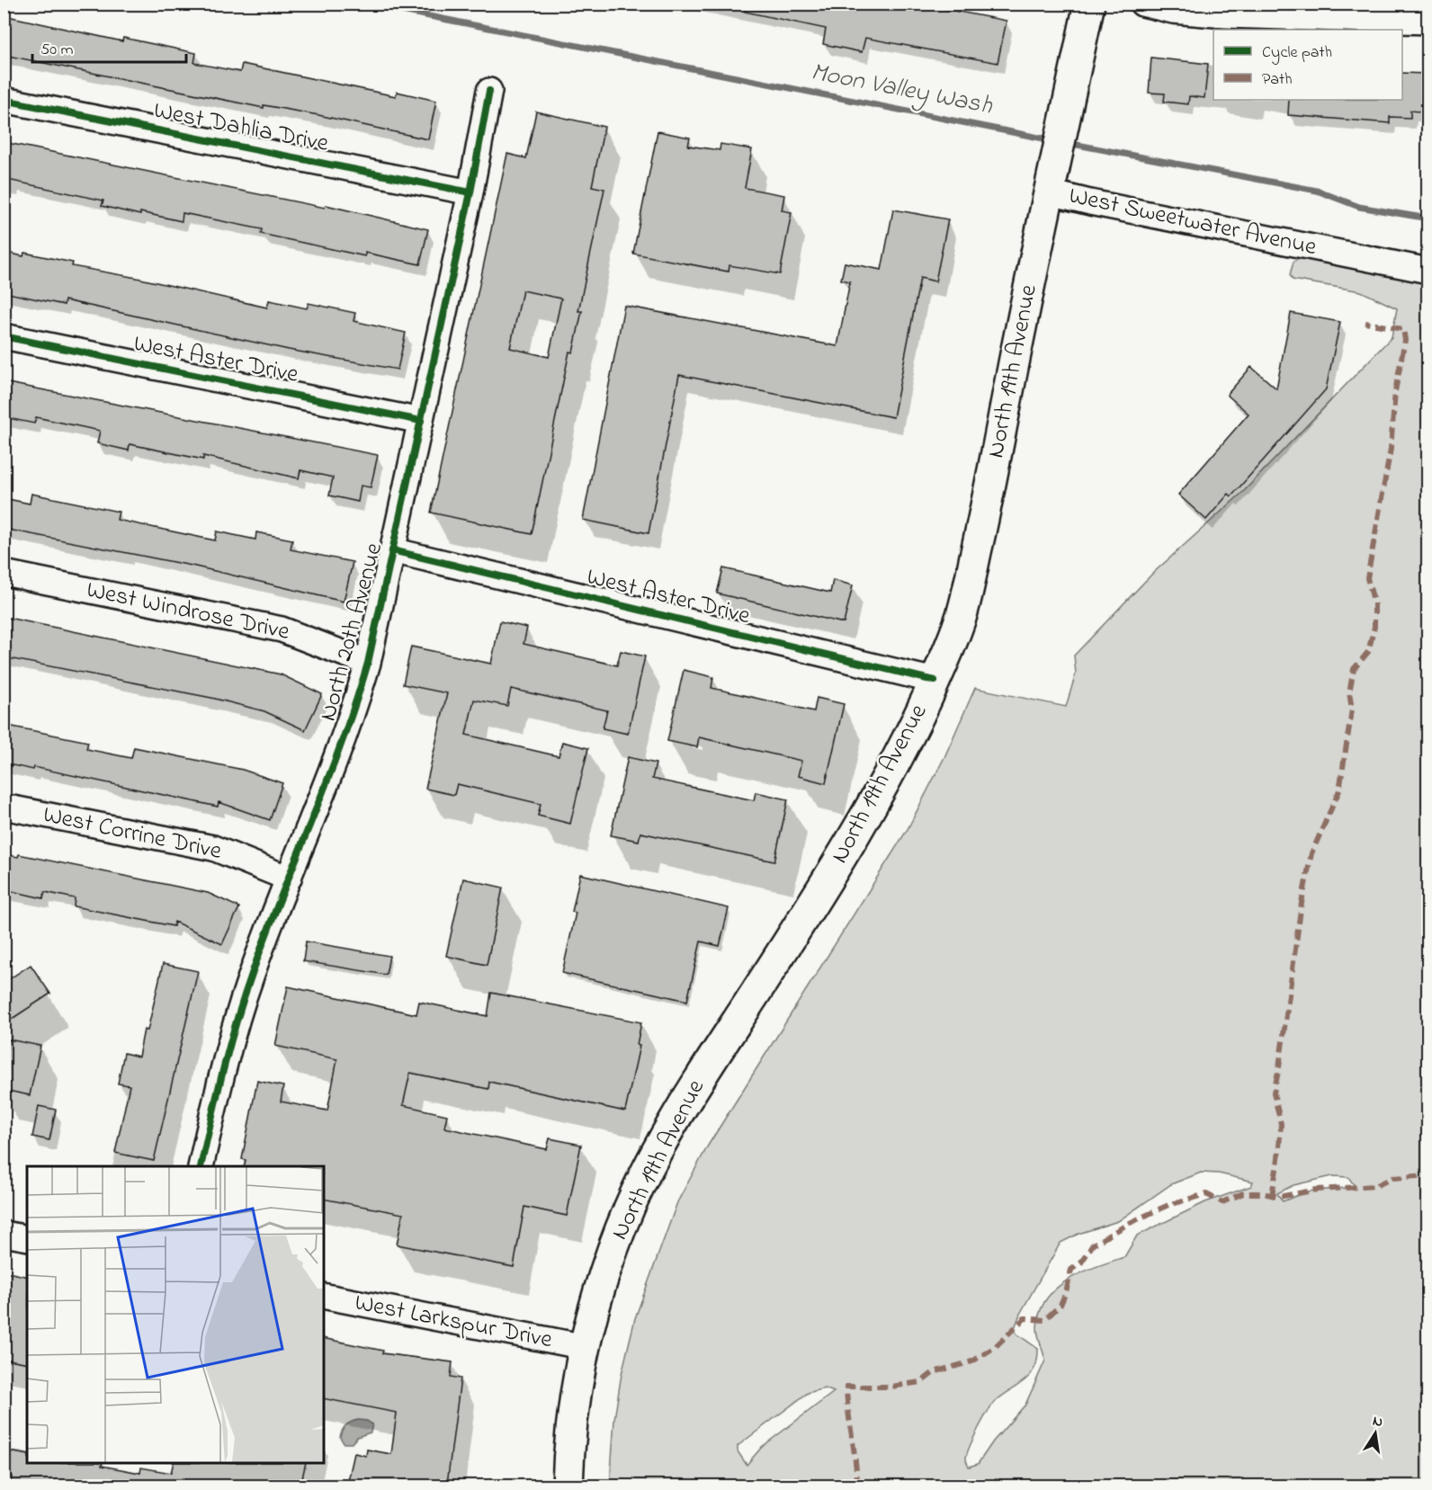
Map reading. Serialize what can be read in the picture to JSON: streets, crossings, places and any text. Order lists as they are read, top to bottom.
{
  "streets": {
    "main road": ["North 19th Avenue"],
    "street": [
      "West Dahlia Drive",
      "West Sweetwater Avenue",
      "West Aster Drive",
      "West Windrose Drive",
      "North 20th Avenue",
      "West Corrine Drive",
      "West Larkspur Drive"
    ]
  },
  "crossings": [
    ["West Dahlia Drive", "North 20th Avenue"],
    ["West Sweetwater Avenue", "North 19th Avenue"],
    ["West Aster Drive", "North 19th Avenue"],
    ["West Aster Drive", "North 20th Avenue"],
    ["North 19th Avenue", "West Larkspur Drive"],
    ["West Windrose Drive", "North 20th Avenue"],
    ["North 20th Avenue", "West Corrine Drive"]
  ],
  "water": ["Moon Valley Wash"],
  "legend": ["Cycle path", "Path"],
  "scale_bar": "50 m",
  "north": "top"
}
